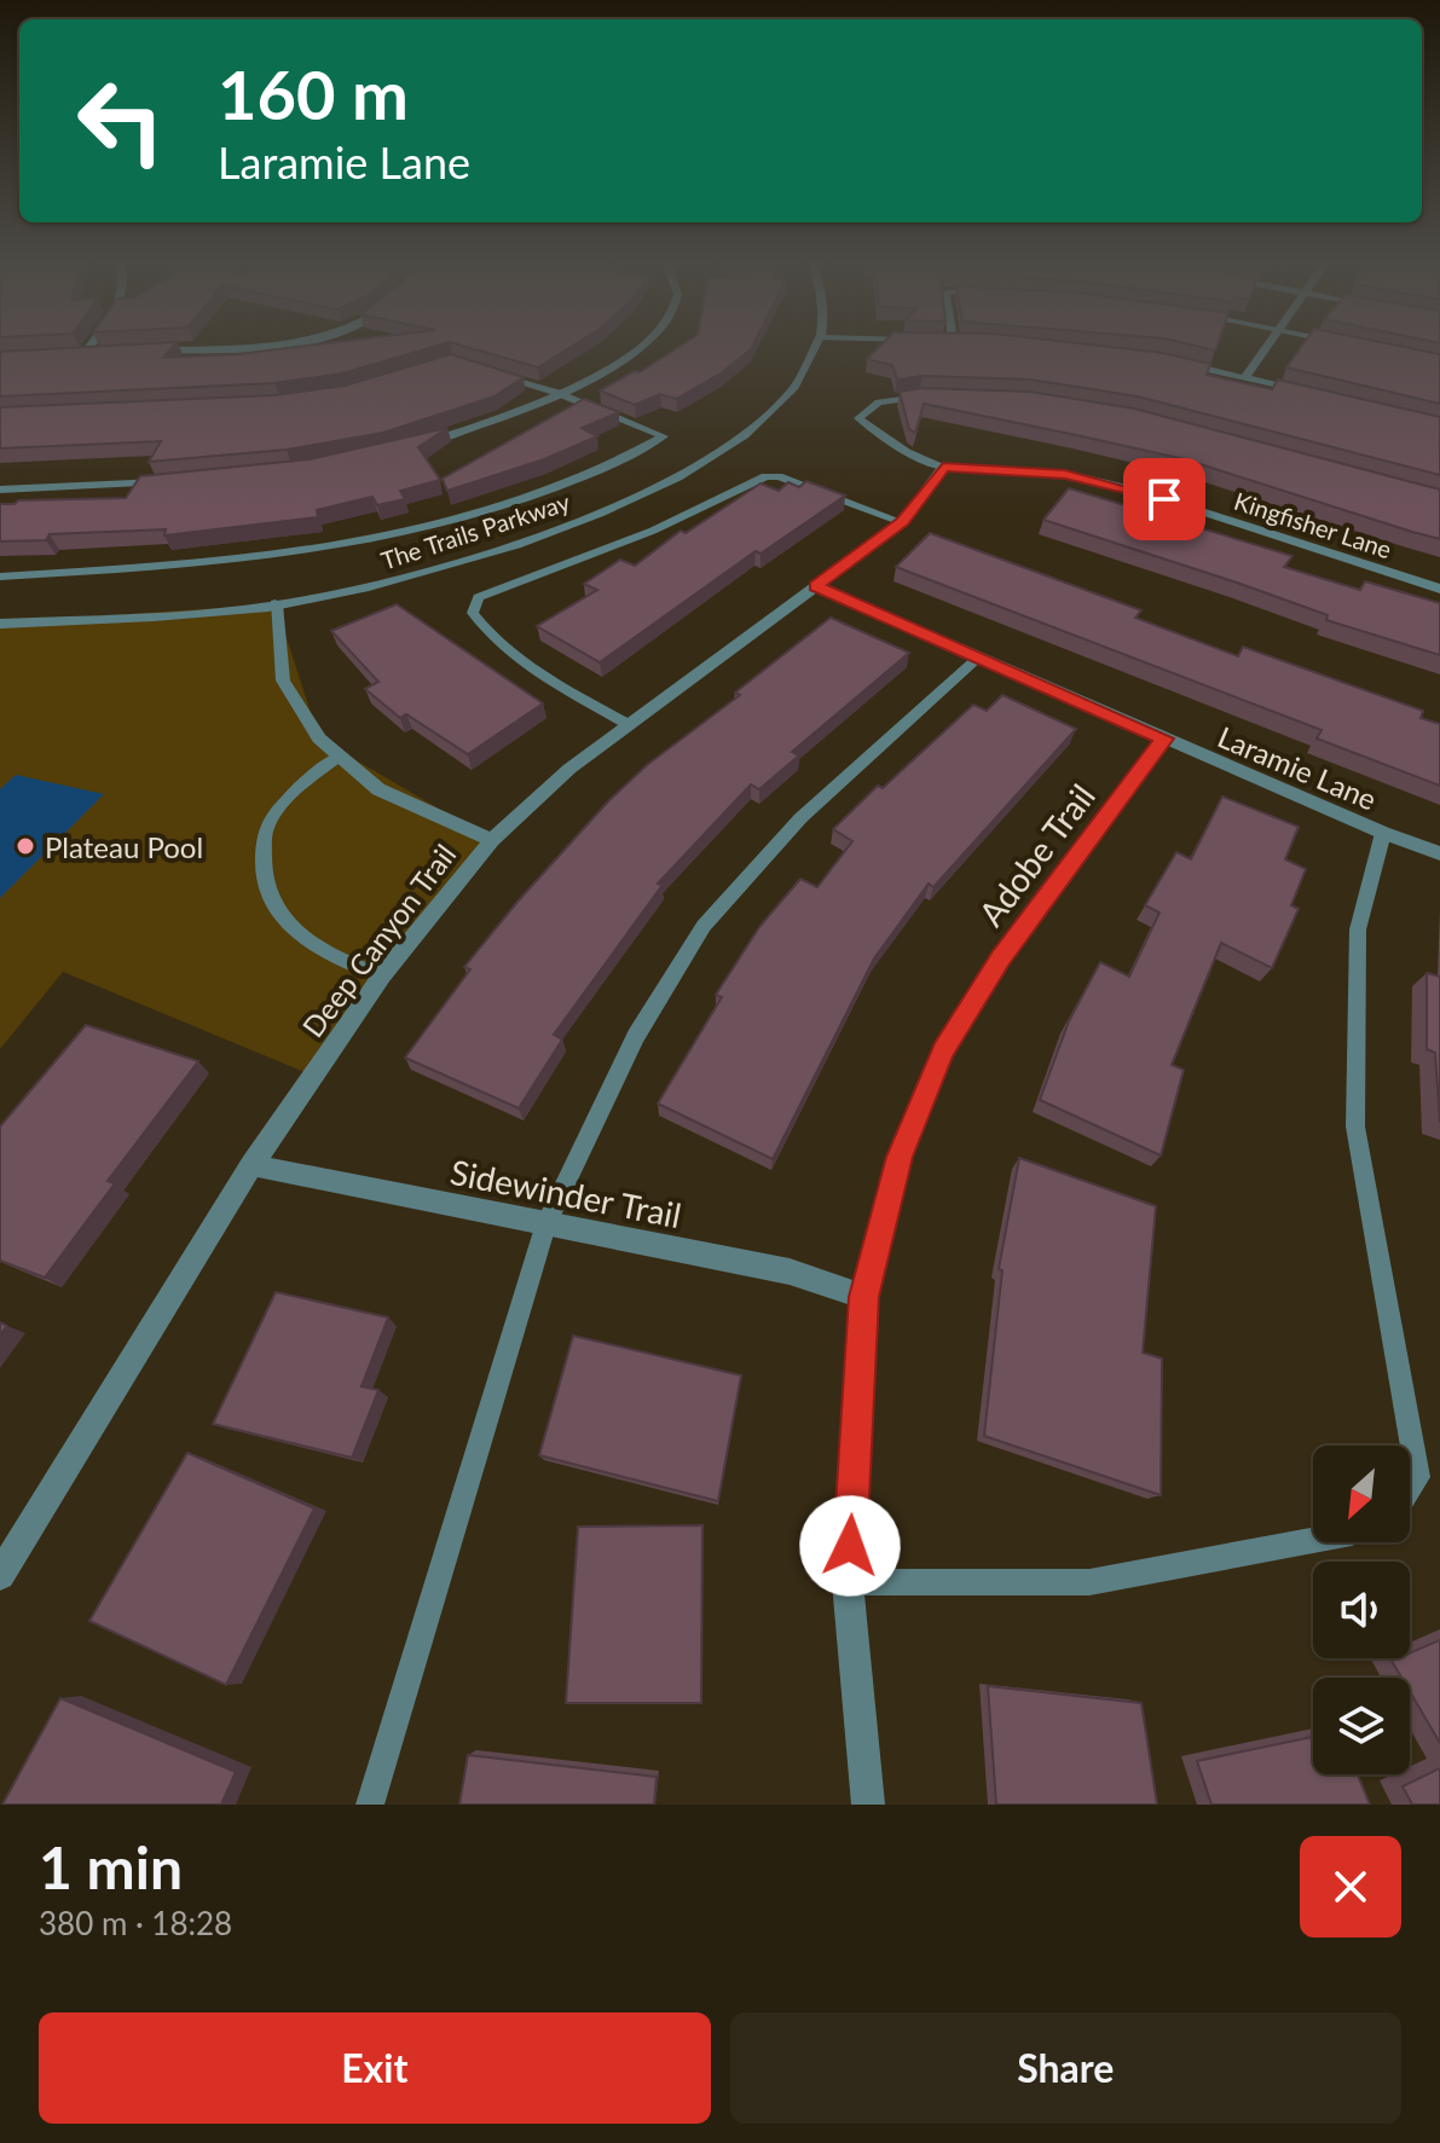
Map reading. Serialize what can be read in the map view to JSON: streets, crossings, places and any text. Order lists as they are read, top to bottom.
{
  "streets": {
    "street": [
      "Kingfisher Lane",
      "The Trails Parkway",
      "Laramie Lane",
      "Adobe Trail",
      "Deep Canyon Trail",
      "Sidewinder Trail"
    ]
  },
  "crossings": [
    ["Kingfisher Lane", "Deep Canyon Trail"],
    ["Laramie Lane", "Adobe Trail"],
    ["Laramie Lane", "Deep Canyon Trail"],
    ["Adobe Trail", "Sidewinder Trail"],
    ["Deep Canyon Trail", "Sidewinder Trail"]
  ],
  "places": ["Plateau Pool"],
  "north": "bottom left",
  "page": {
    "turn": ["160 m", "Laramie Lane"],
    "heading": ["1 min", "380 m · 18:28"],
    "buttons": ["Exit", "Share"]
  }
}
